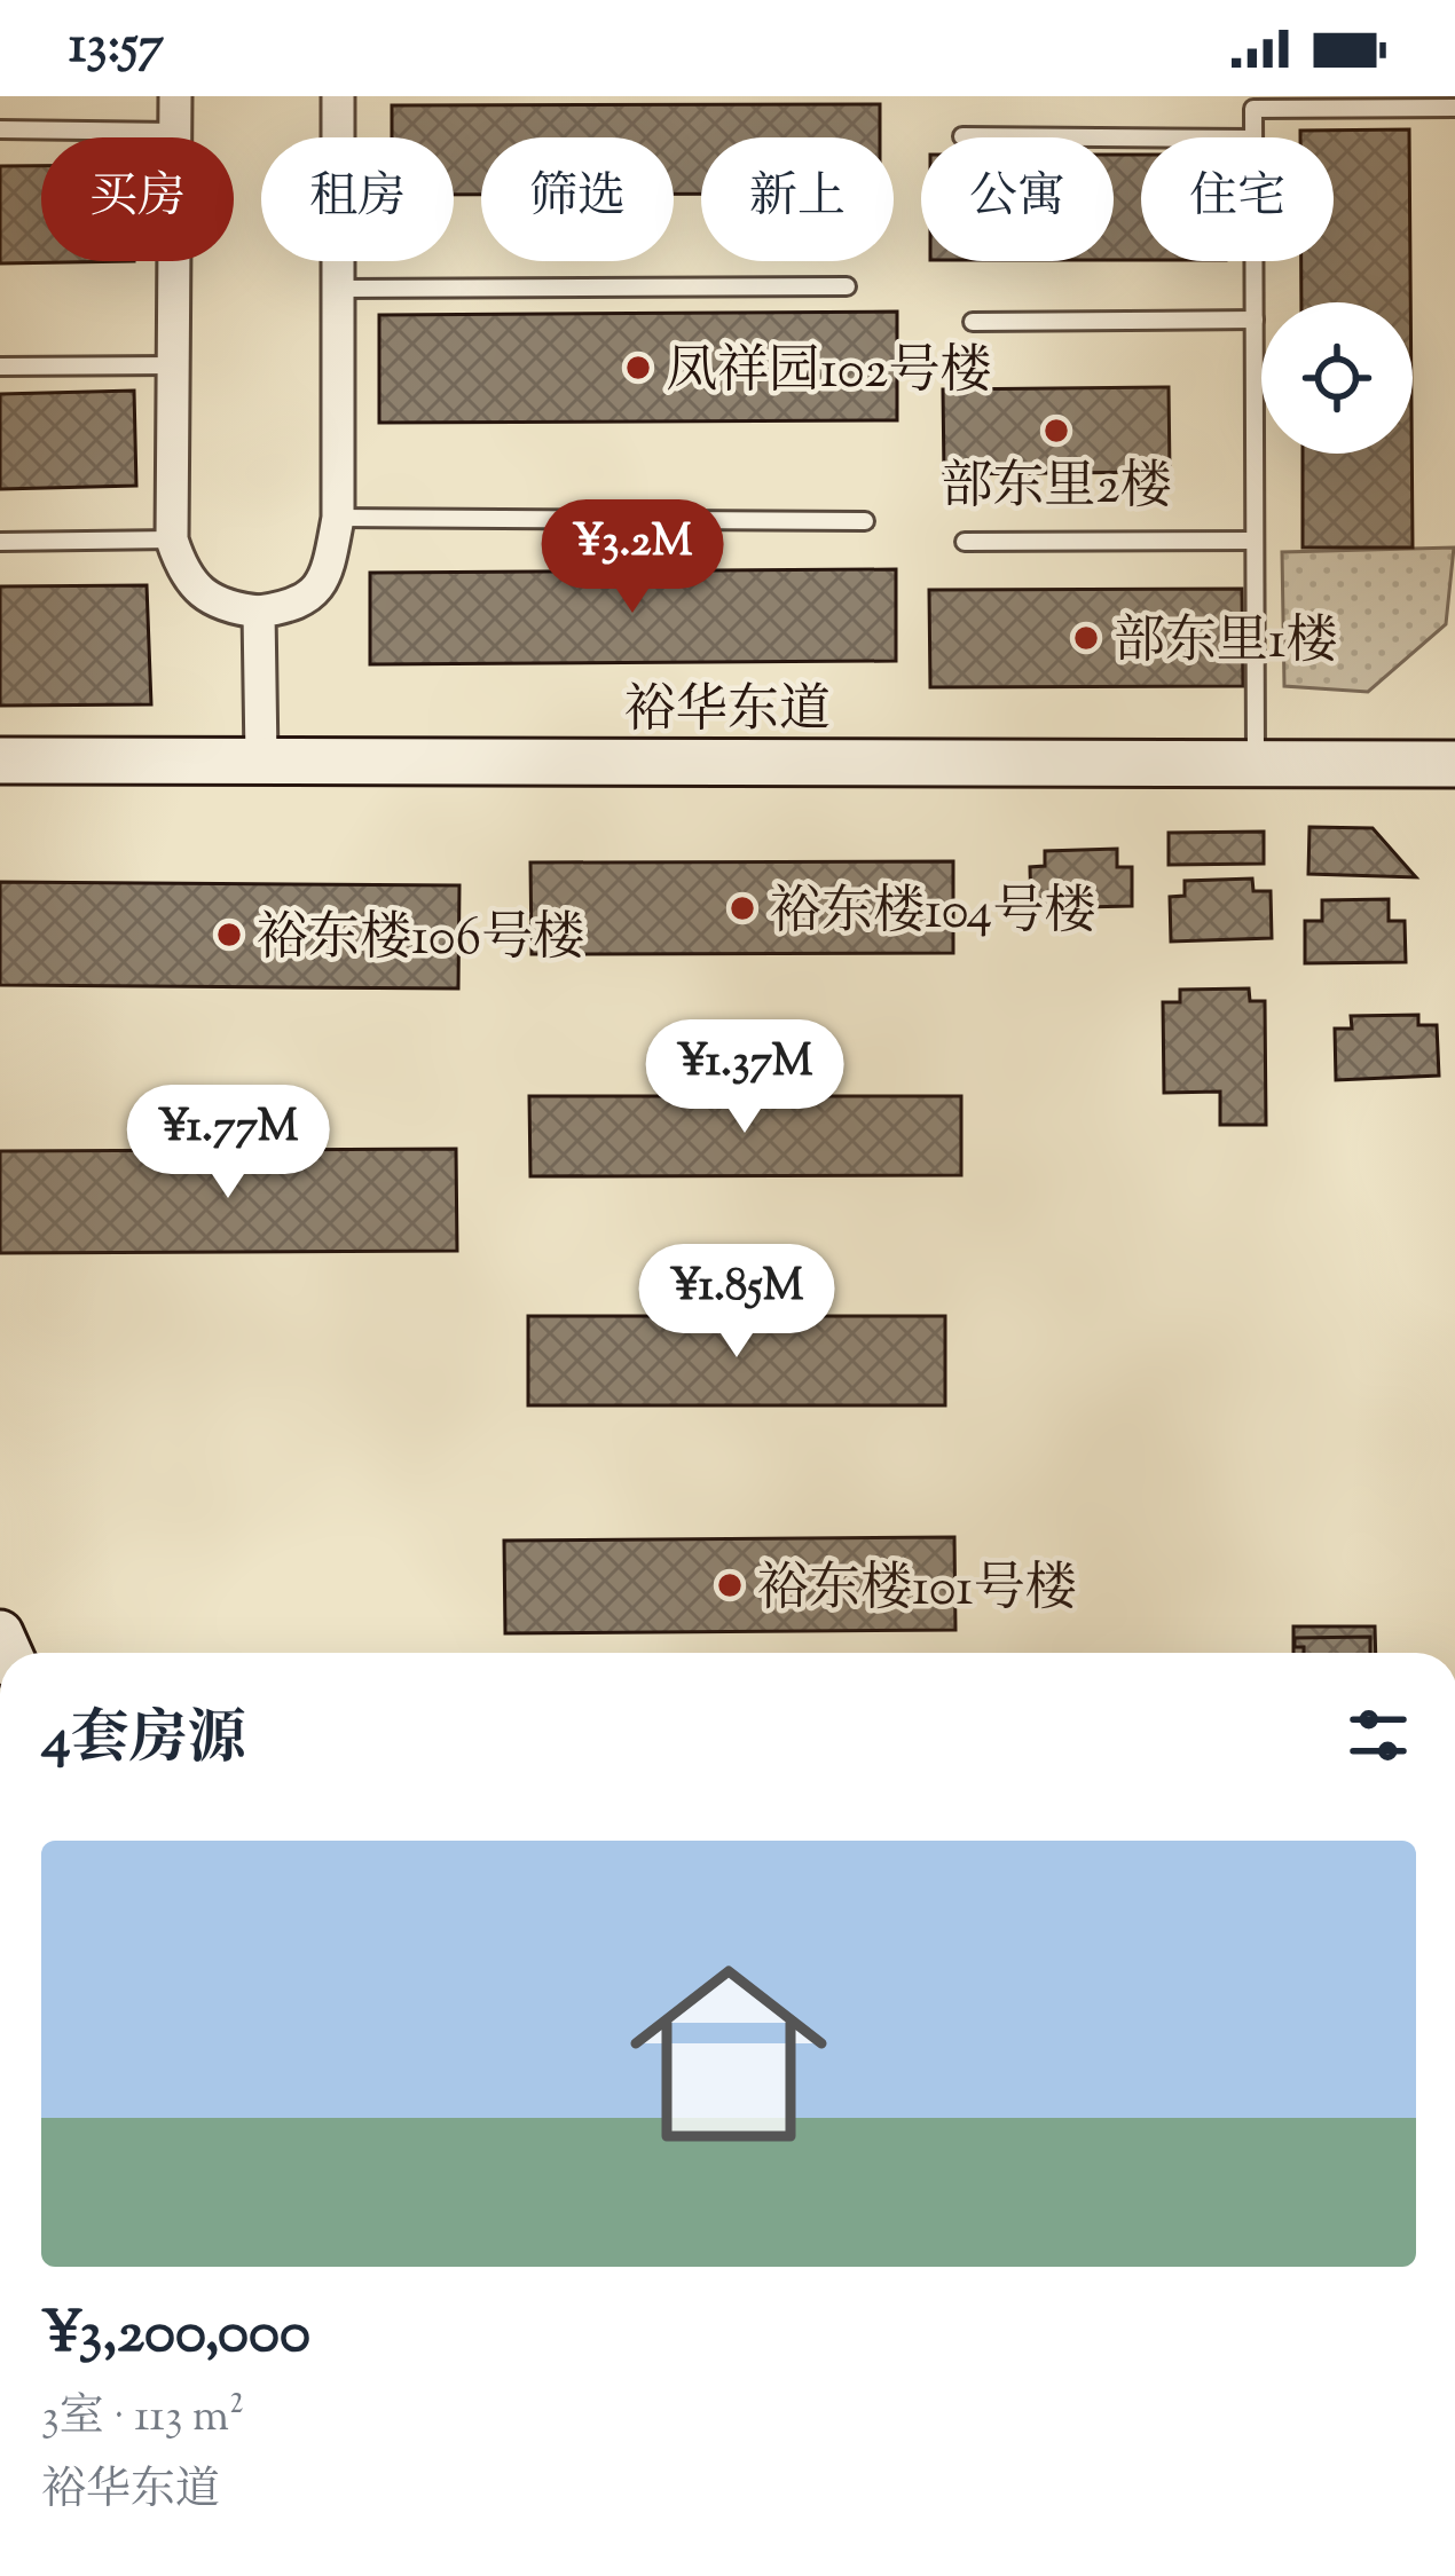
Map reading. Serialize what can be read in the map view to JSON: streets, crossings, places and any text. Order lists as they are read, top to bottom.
{
  "streets": {
    "street": ["裕华东道"]
  },
  "places": [
    "凤祥园102号楼",
    "部东里2楼",
    "部东里1楼",
    "裕东楼104号楼",
    "裕东楼106号楼",
    "裕东楼101号楼"
  ],
  "page": {
    "status": "13:57",
    "chip": [
      "买房",
      "租房",
      "筛选",
      "新上",
      "公寓",
      "住宅"
    ],
    "price": [
      "¥3.2M",
      "¥1.37M",
      "¥1.77M",
      "¥1.85M"
    ],
    "heading": "4套房源",
    "list": [
      {
        "name": "¥3,200,000",
        "note": "3室 · 113 m² · 裕华东道"
      }
    ]
  }
}
